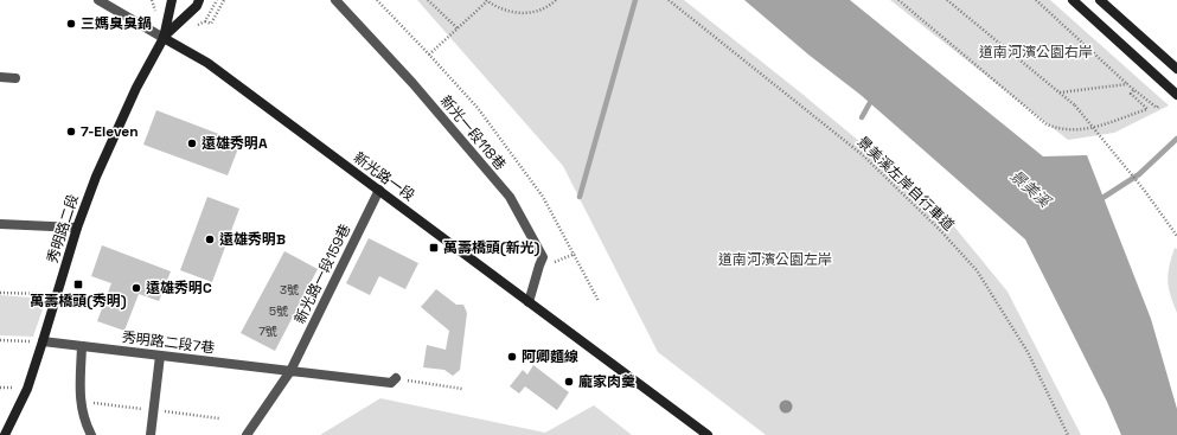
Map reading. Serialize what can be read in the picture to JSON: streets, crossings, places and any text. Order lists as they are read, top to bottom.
{
  "streets": {
    "street": [
      "新光一段118巷",
      "新光路一段",
      "秀明路二段",
      "新光路一段159巷",
      "秀明路二段7巷"
    ],
    "path": ["景美溪左岸自行車道"]
  },
  "crossings": [
    ["新光一段118巷", "新光路一段"],
    ["新光路一段", "秀明路二段"],
    ["新光路一段", "新光路一段159巷"],
    ["秀明路二段", "秀明路二段7巷"],
    ["新光路一段159巷", "秀明路二段7巷"]
  ],
  "water": ["景美溪"],
  "parks": ["道南河濱公園右岸", "道南河濱公園左岸"],
  "places": {
    "other": [
      "三媽臭臭鍋",
      "7-Eleven",
      "遠雄秀明A",
      "遠雄秀明B",
      "遠雄秀明C",
      "阿卿麵線",
      "龐家肉羹"
    ],
    "transit": ["萬壽橋頭(新光)", "萬壽橋頭(秀明)"]
  },
  "house_numbers": ["3號", "5號", "7號"]
}
